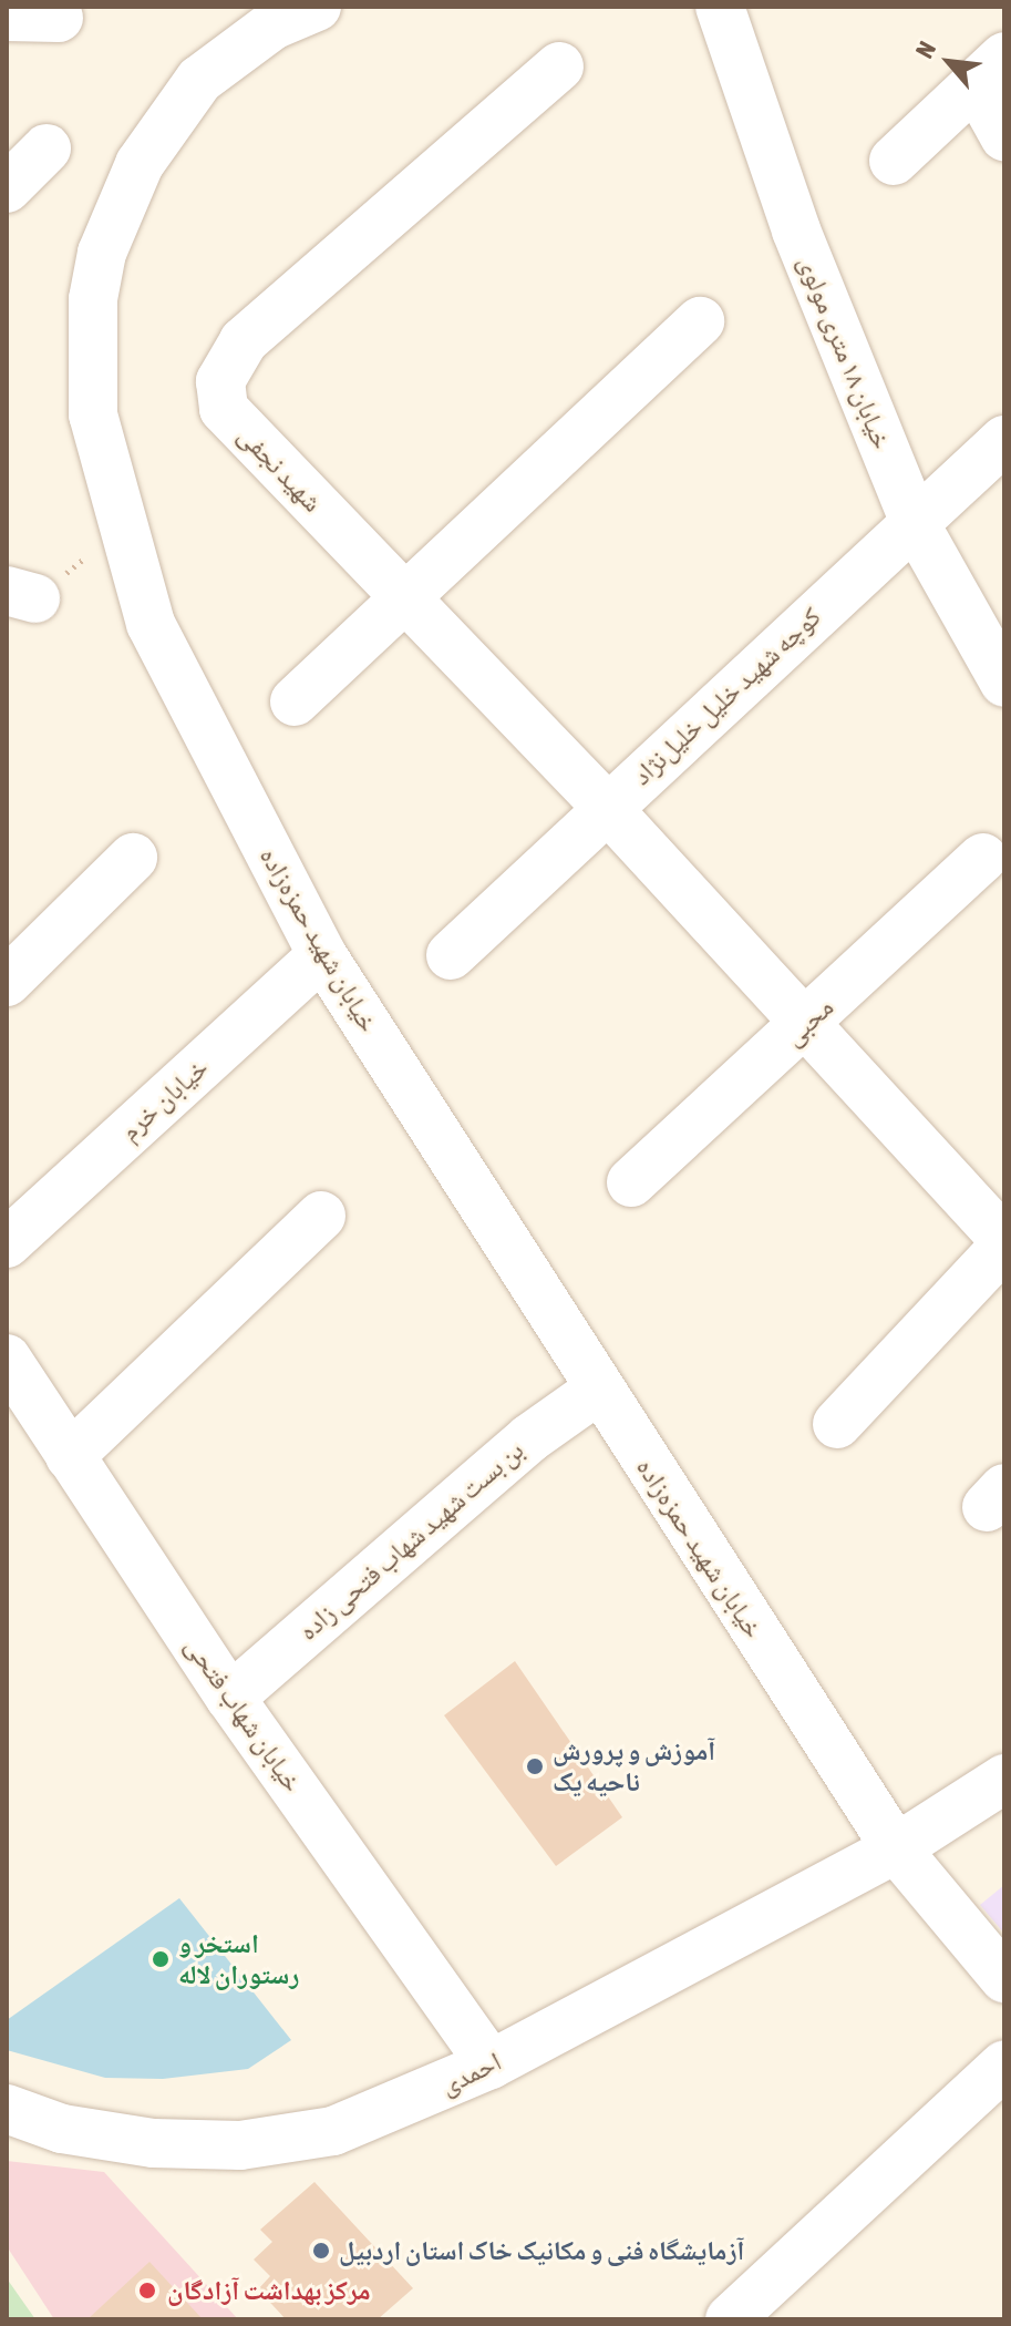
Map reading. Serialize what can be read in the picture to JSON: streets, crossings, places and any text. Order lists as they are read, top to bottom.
{
  "streets": {
    "street": [
      "خیابان ۱۸ متری مولوی",
      "شهید نجفی",
      "کوچه شهید خلیل خلیل‌نژاد",
      "خیابان شهید حمزه‌زاده",
      "محبی",
      "خیابان خرم",
      "بن بست شهید شهاب فتحی زاده",
      "خیابان شهاب فتحی",
      "احمدی"
    ]
  },
  "crossings": [
    ["خیابان ۱۸ متری مولوی", "کوچه شهید خلیل خلیل‌نژاد"],
    ["شهید نجفی", "کوچه شهید خلیل خلیل‌نژاد"],
    ["شهید نجفی", "محبی"],
    ["خیابان شهید حمزه‌زاده", "خیابان خرم"],
    ["خیابان شهید حمزه‌زاده", "بن بست شهید شهاب فتحی زاده"],
    ["خیابان شهید حمزه‌زاده", "احمدی"],
    ["بن بست شهید شهاب فتحی زاده", "خیابان شهاب فتحی"],
    ["خیابان شهاب فتحی", "احمدی"]
  ],
  "places": [
    "آموزش و پرورش ناحیه یک",
    "استخر و رستوران لاله",
    "آزمایشگاه فنی و مکانیک خاک استان اردبیل",
    "مرکز بهداشت آزادگان"
  ],
  "north": "top left"
}
